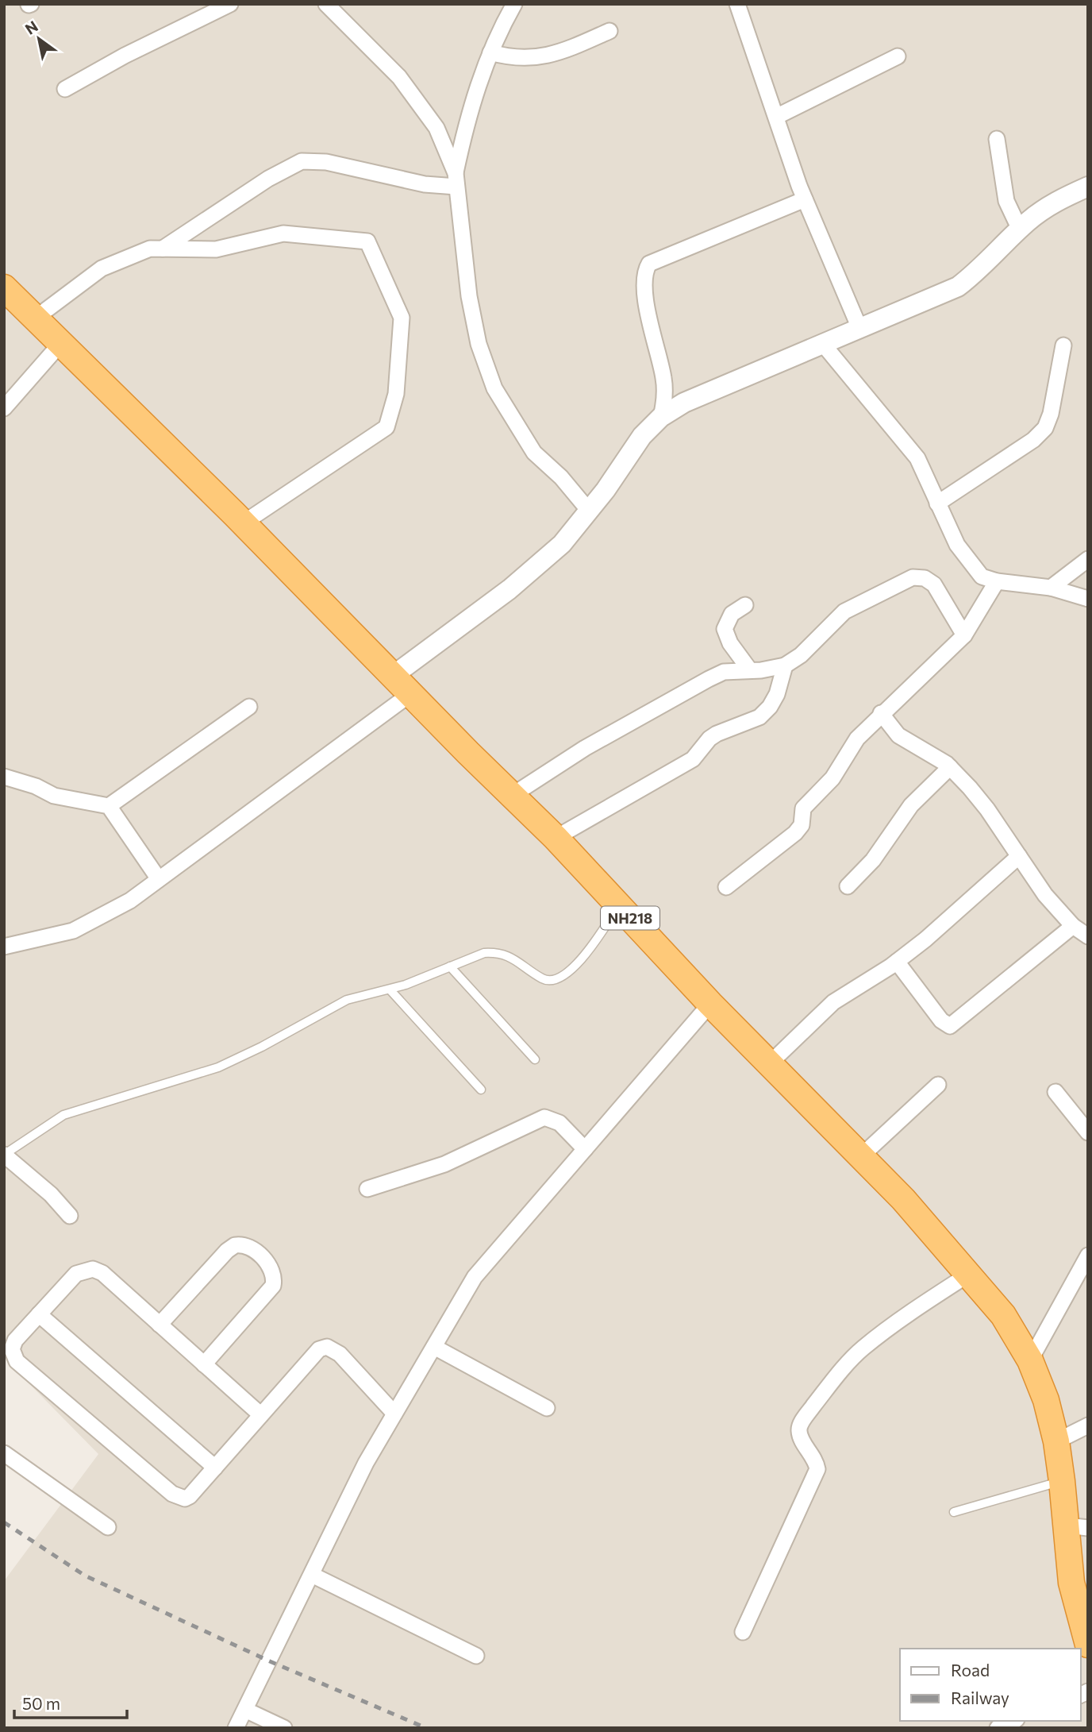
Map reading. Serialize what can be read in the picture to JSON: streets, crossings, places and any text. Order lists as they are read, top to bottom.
{
  "streets": {
    "highway": ["NH218"]
  },
  "legend": ["Road", "Railway"],
  "scale_bar": "50 m",
  "north": "top left"
}
